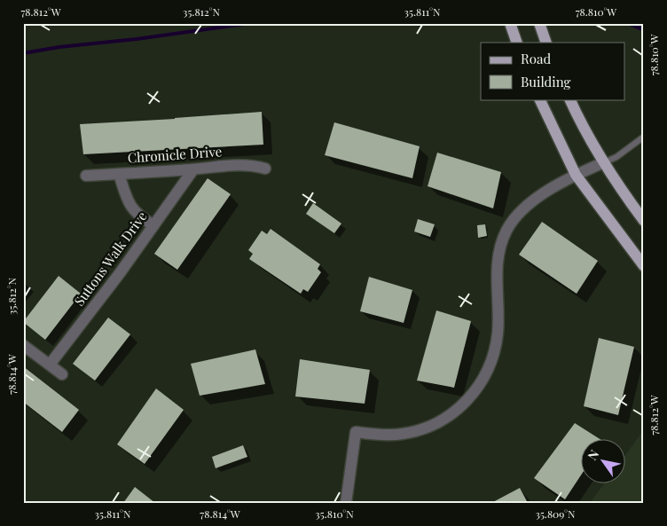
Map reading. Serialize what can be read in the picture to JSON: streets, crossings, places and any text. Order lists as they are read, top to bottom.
{
  "streets": {
    "street": ["Chronicle Drive", "Suttons Walk Drive"]
  },
  "crossings": [
    ["Chronicle Drive", "Suttons Walk Drive"]
  ],
  "legend": ["Road", "Building"],
  "north": "top left",
  "coordinates": [
    "78.812°W",
    "35.812°N",
    "35.811°N",
    "78.810°W",
    "78.814°W",
    "35.810°N",
    "35.809°N"
  ]
}
